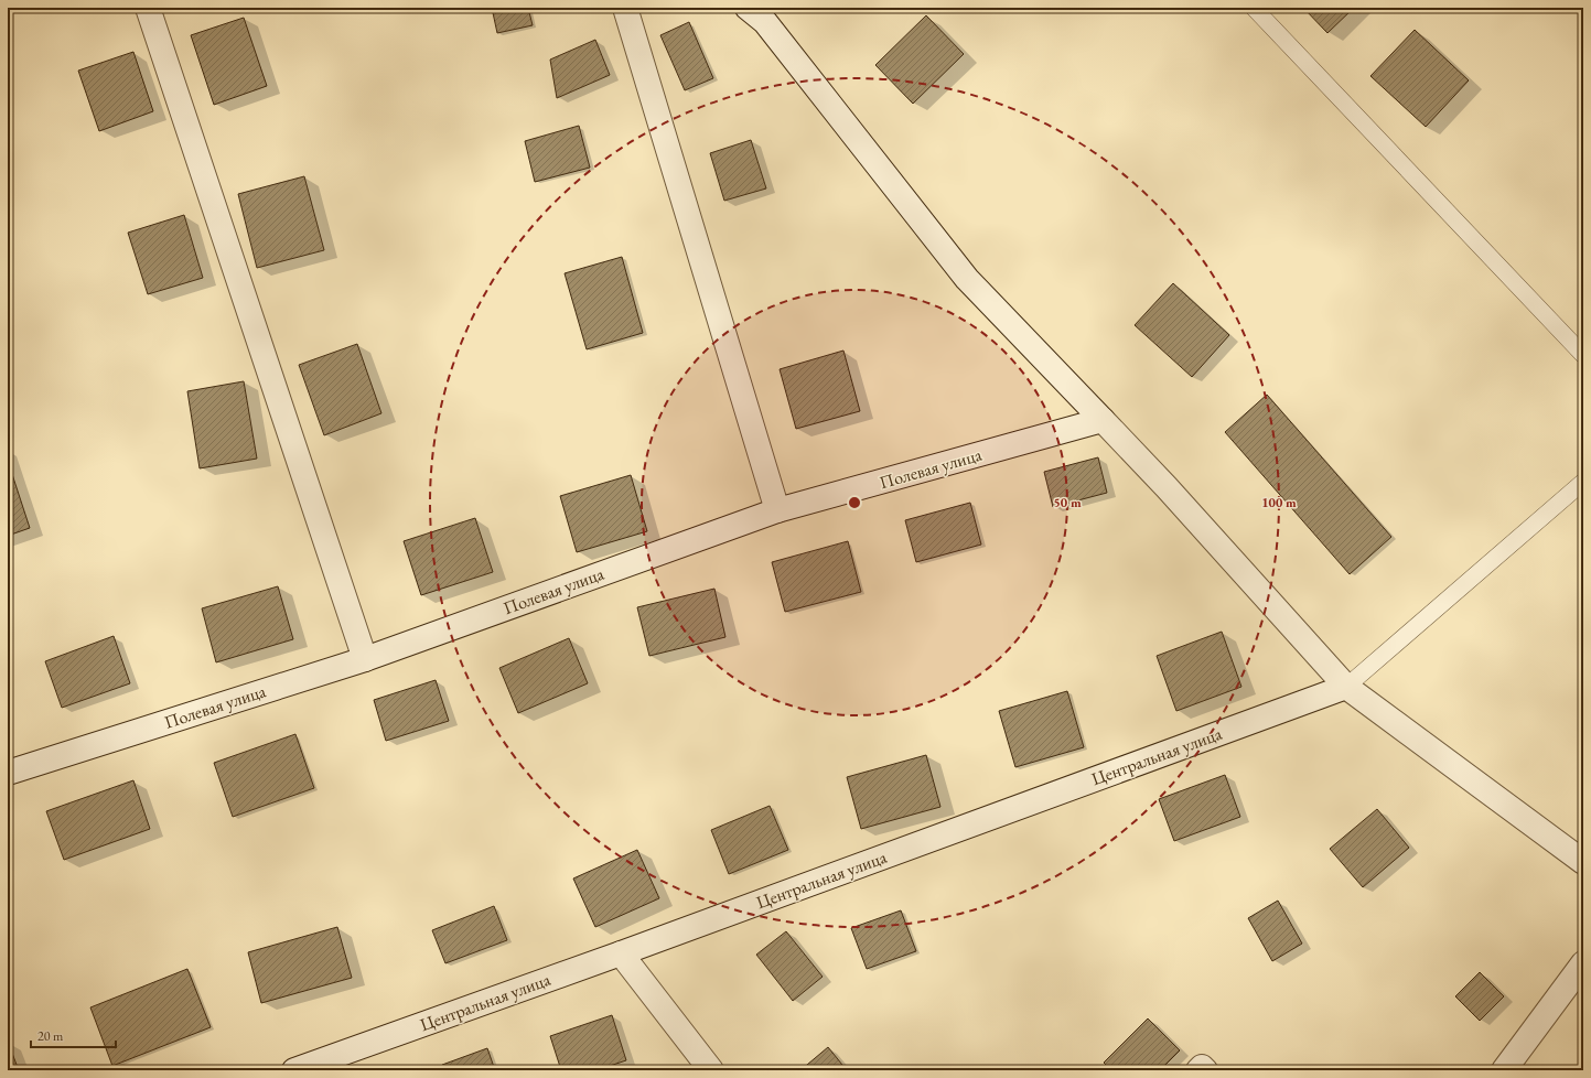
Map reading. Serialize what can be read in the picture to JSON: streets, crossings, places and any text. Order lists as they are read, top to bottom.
{
  "streets": {
    "street": ["Полевая улица", "Центральная улица"]
  },
  "scale_bar": "20 m",
  "rings": ["50 m", "100 m"]
}
